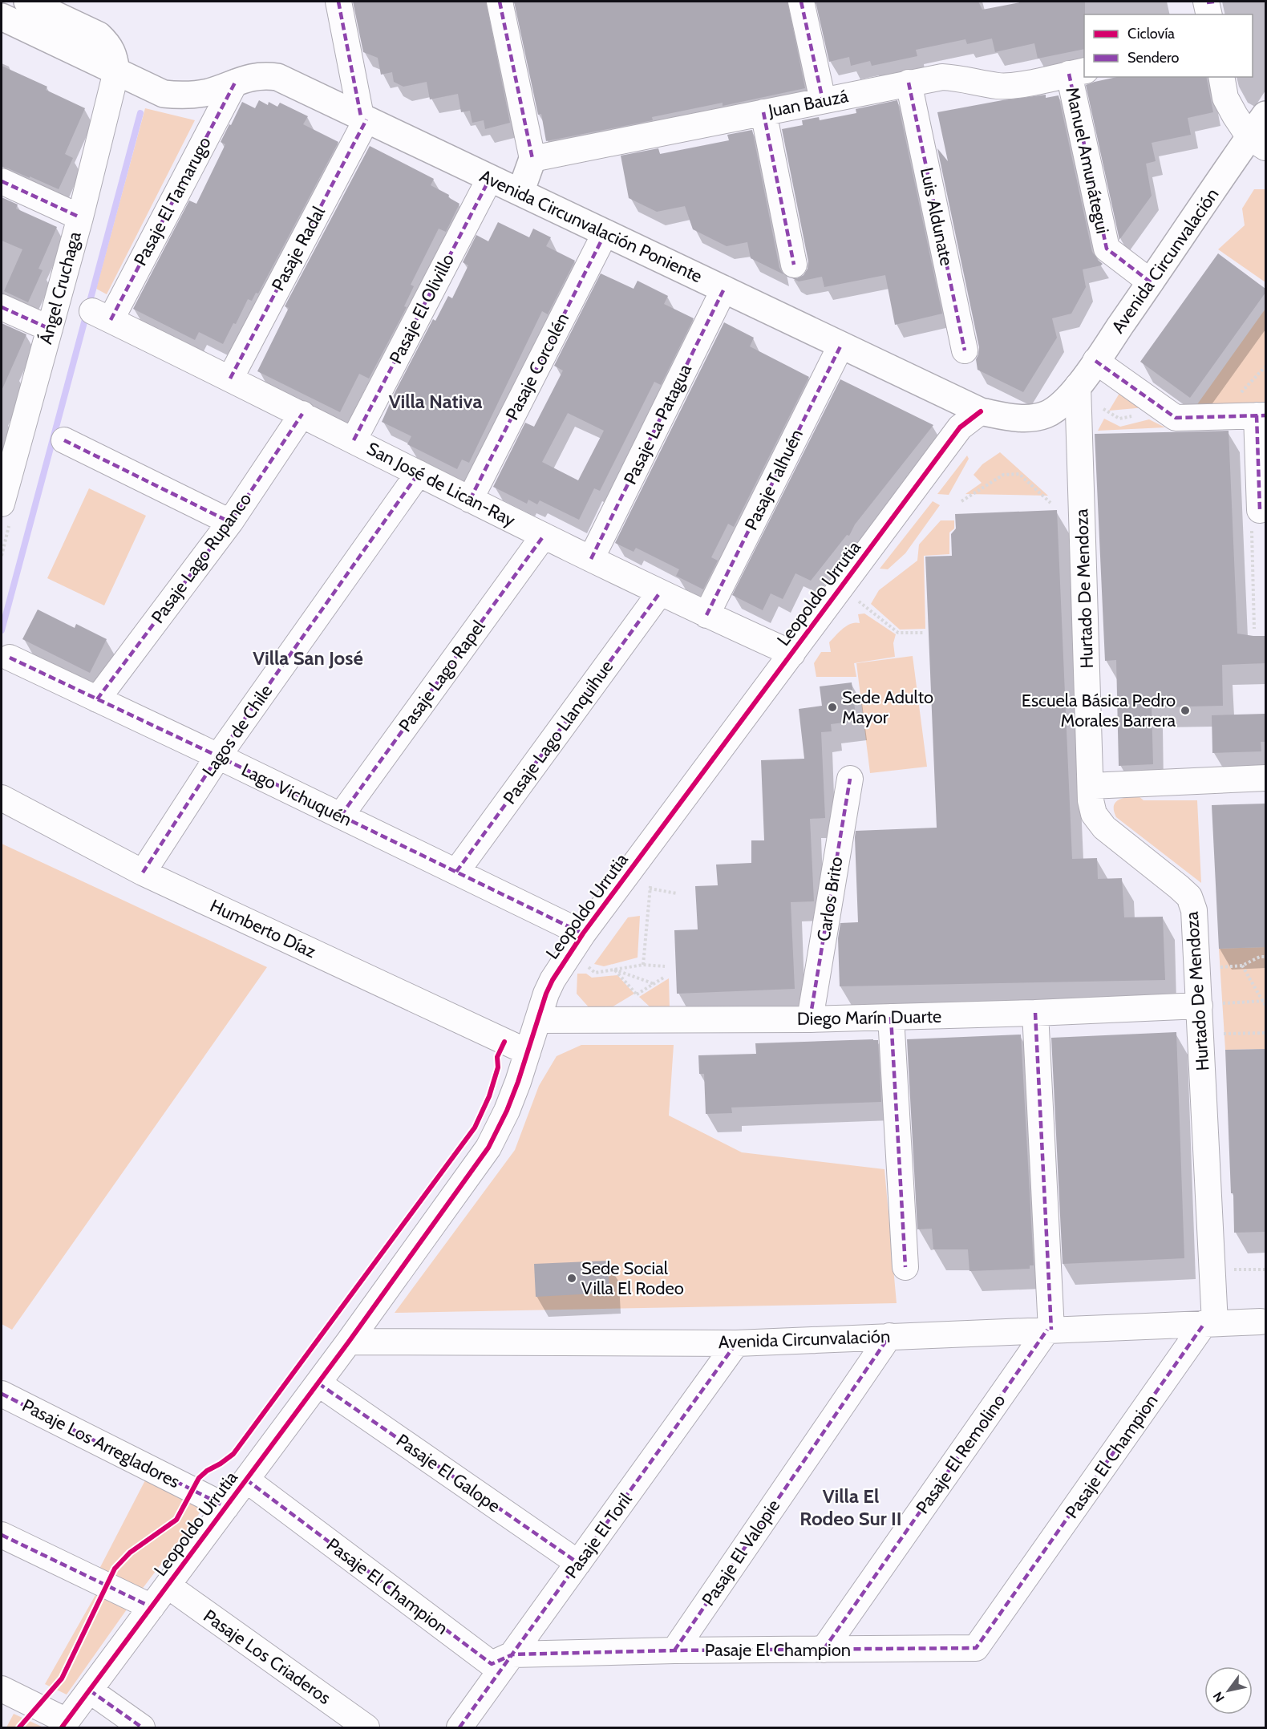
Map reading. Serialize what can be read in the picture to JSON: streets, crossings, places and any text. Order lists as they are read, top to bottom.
{
  "streets": {
    "street": [
      "Juan Bauzá",
      "Manuel Amunátegui",
      "Pasaje El Tamarugo",
      "Luis Aldunate",
      "Avenida Circunvalación Poniente",
      "Pasaje Radal",
      "Avenida Circunvalación",
      "Ángel Cruchaga",
      "Pasaje El Olivillo",
      "Pasaje Corcolén",
      "Pasaje La Patagua",
      "Pasaje Talhuén",
      "San José de Lican-Ray",
      "Pasaje Lago Rupanco",
      "Hurtado De Mendoza",
      "Leopoldo Urrutia",
      "Pasaje Lago Rapel",
      "Lagos de Chile",
      "Pasaje Lago Llanquihue",
      "Lago Vichuquén",
      "Carlos Brito",
      "Humberto Díaz",
      "Diego Marín Duarte",
      "Pasaje Los Arregladores",
      "Pasaje El Remolino",
      "Pasaje El Champion",
      "Pasaje El Galope",
      "Pasaje El Toril",
      "Pasaje El Valopie",
      "Pasaje Los Criaderos"
    ]
  },
  "crossings": [
    ["Juan Bauzá", "Manuel Amunátegui"],
    ["Juan Bauzá", "Luis Aldunate"],
    ["Manuel Amunátegui", "Avenida Circunvalación"],
    ["Pasaje El Tamarugo", "Avenida Circunvalación Poniente"],
    ["Pasaje El Tamarugo", "San José de Lican-Ray"],
    ["Avenida Circunvalación Poniente", "Pasaje Radal"],
    ["Avenida Circunvalación Poniente", "Avenida Circunvalación"],
    ["Avenida Circunvalación Poniente", "Ángel Cruchaga"],
    ["Avenida Circunvalación Poniente", "Pasaje El Olivillo"],
    ["Avenida Circunvalación Poniente", "Pasaje Corcolén"],
    ["Avenida Circunvalación Poniente", "Pasaje La Patagua"],
    ["Avenida Circunvalación Poniente", "Pasaje Talhuén"],
    ["Avenida Circunvalación Poniente", "Hurtado De Mendoza"],
    ["Avenida Circunvalación Poniente", "Leopoldo Urrutia"],
    ["Pasaje Radal", "San José de Lican-Ray"],
    ["Avenida Circunvalación", "Hurtado De Mendoza"],
    ["Avenida Circunvalación", "Leopoldo Urrutia"],
    ["Avenida Circunvalación", "Pasaje El Remolino"],
    ["Avenida Circunvalación", "Pasaje El Champion"],
    ["Avenida Circunvalación", "Pasaje El Toril"],
    ["Avenida Circunvalación", "Pasaje El Valopie"],
    ["Pasaje El Olivillo", "San José de Lican-Ray"],
    ["Pasaje Corcolén", "San José de Lican-Ray"],
    ["Pasaje La Patagua", "San José de Lican-Ray"],
    ["Pasaje Talhuén", "San José de Lican-Ray"],
    ["San José de Lican-Ray", "Pasaje Lago Rupanco"],
    ["San José de Lican-Ray", "Leopoldo Urrutia"],
    ["San José de Lican-Ray", "Pasaje Lago Rapel"],
    ["San José de Lican-Ray", "Lagos de Chile"],
    ["San José de Lican-Ray", "Pasaje Lago Llanquihue"],
    ["Pasaje Lago Rupanco", "Lago Vichuquén"],
    ["Hurtado De Mendoza", "Diego Marín Duarte"],
    ["Hurtado De Mendoza", "Pasaje El Champion"],
    ["Leopoldo Urrutia", "Lago Vichuquén"],
    ["Leopoldo Urrutia", "Humberto Díaz"],
    ["Leopoldo Urrutia", "Diego Marín Duarte"],
    ["Leopoldo Urrutia", "Pasaje Los Arregladores"],
    ["Leopoldo Urrutia", "Pasaje El Champion"],
    ["Leopoldo Urrutia", "Pasaje El Galope"],
    ["Leopoldo Urrutia", "Pasaje Los Criaderos"],
    ["Pasaje Lago Rapel", "Lago Vichuquén"],
    ["Lagos de Chile", "Lago Vichuquén"],
    ["Lagos de Chile", "Humberto Díaz"],
    ["Pasaje Lago Llanquihue", "Lago Vichuquén"],
    ["Carlos Brito", "Diego Marín Duarte"],
    ["Pasaje El Remolino", "Pasaje El Champion"],
    ["Pasaje El Champion", "Pasaje El Toril"],
    ["Pasaje El Champion", "Pasaje El Valopie"],
    ["Pasaje El Galope", "Pasaje El Toril"]
  ],
  "districts": ["Villa Nativa", "Villa San José", "Villa El Rodeo Sur II"],
  "places": ["Sede Adulto Mayor", "Escuela Básica Pedro Morales Barrera", "Sede Social Villa El Rodeo"],
  "legend": ["Ciclovía", "Sendero"],
  "north": "bottom left"
}
